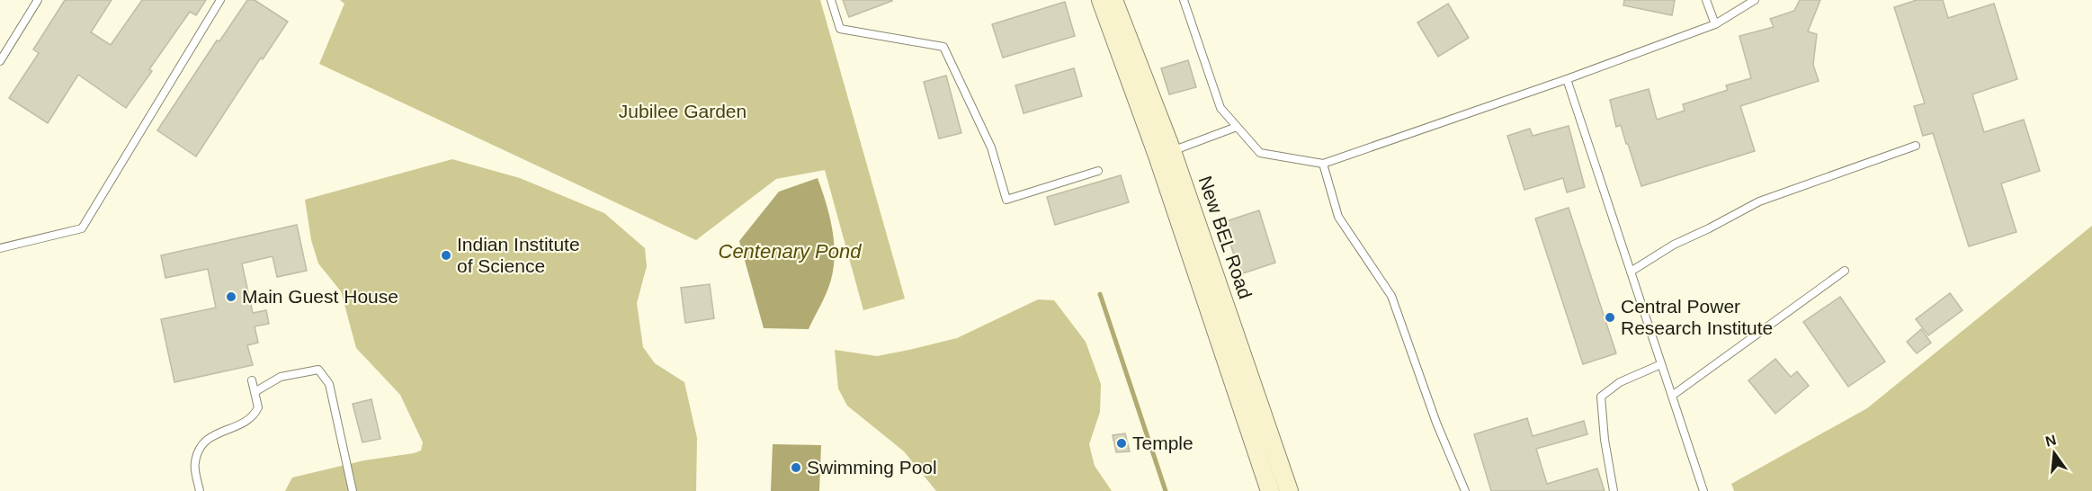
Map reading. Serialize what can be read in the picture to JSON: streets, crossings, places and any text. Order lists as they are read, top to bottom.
{
  "streets": {
    "main road": ["New BEL Road"]
  },
  "water": ["Centenary Pond"],
  "parks": ["Jubilee Garden"],
  "places": [
    "Indian Institute of Science",
    "Main Guest House",
    "Central Power Research Institute",
    "Temple",
    "Swimming Pool"
  ],
  "north": "top"
}
